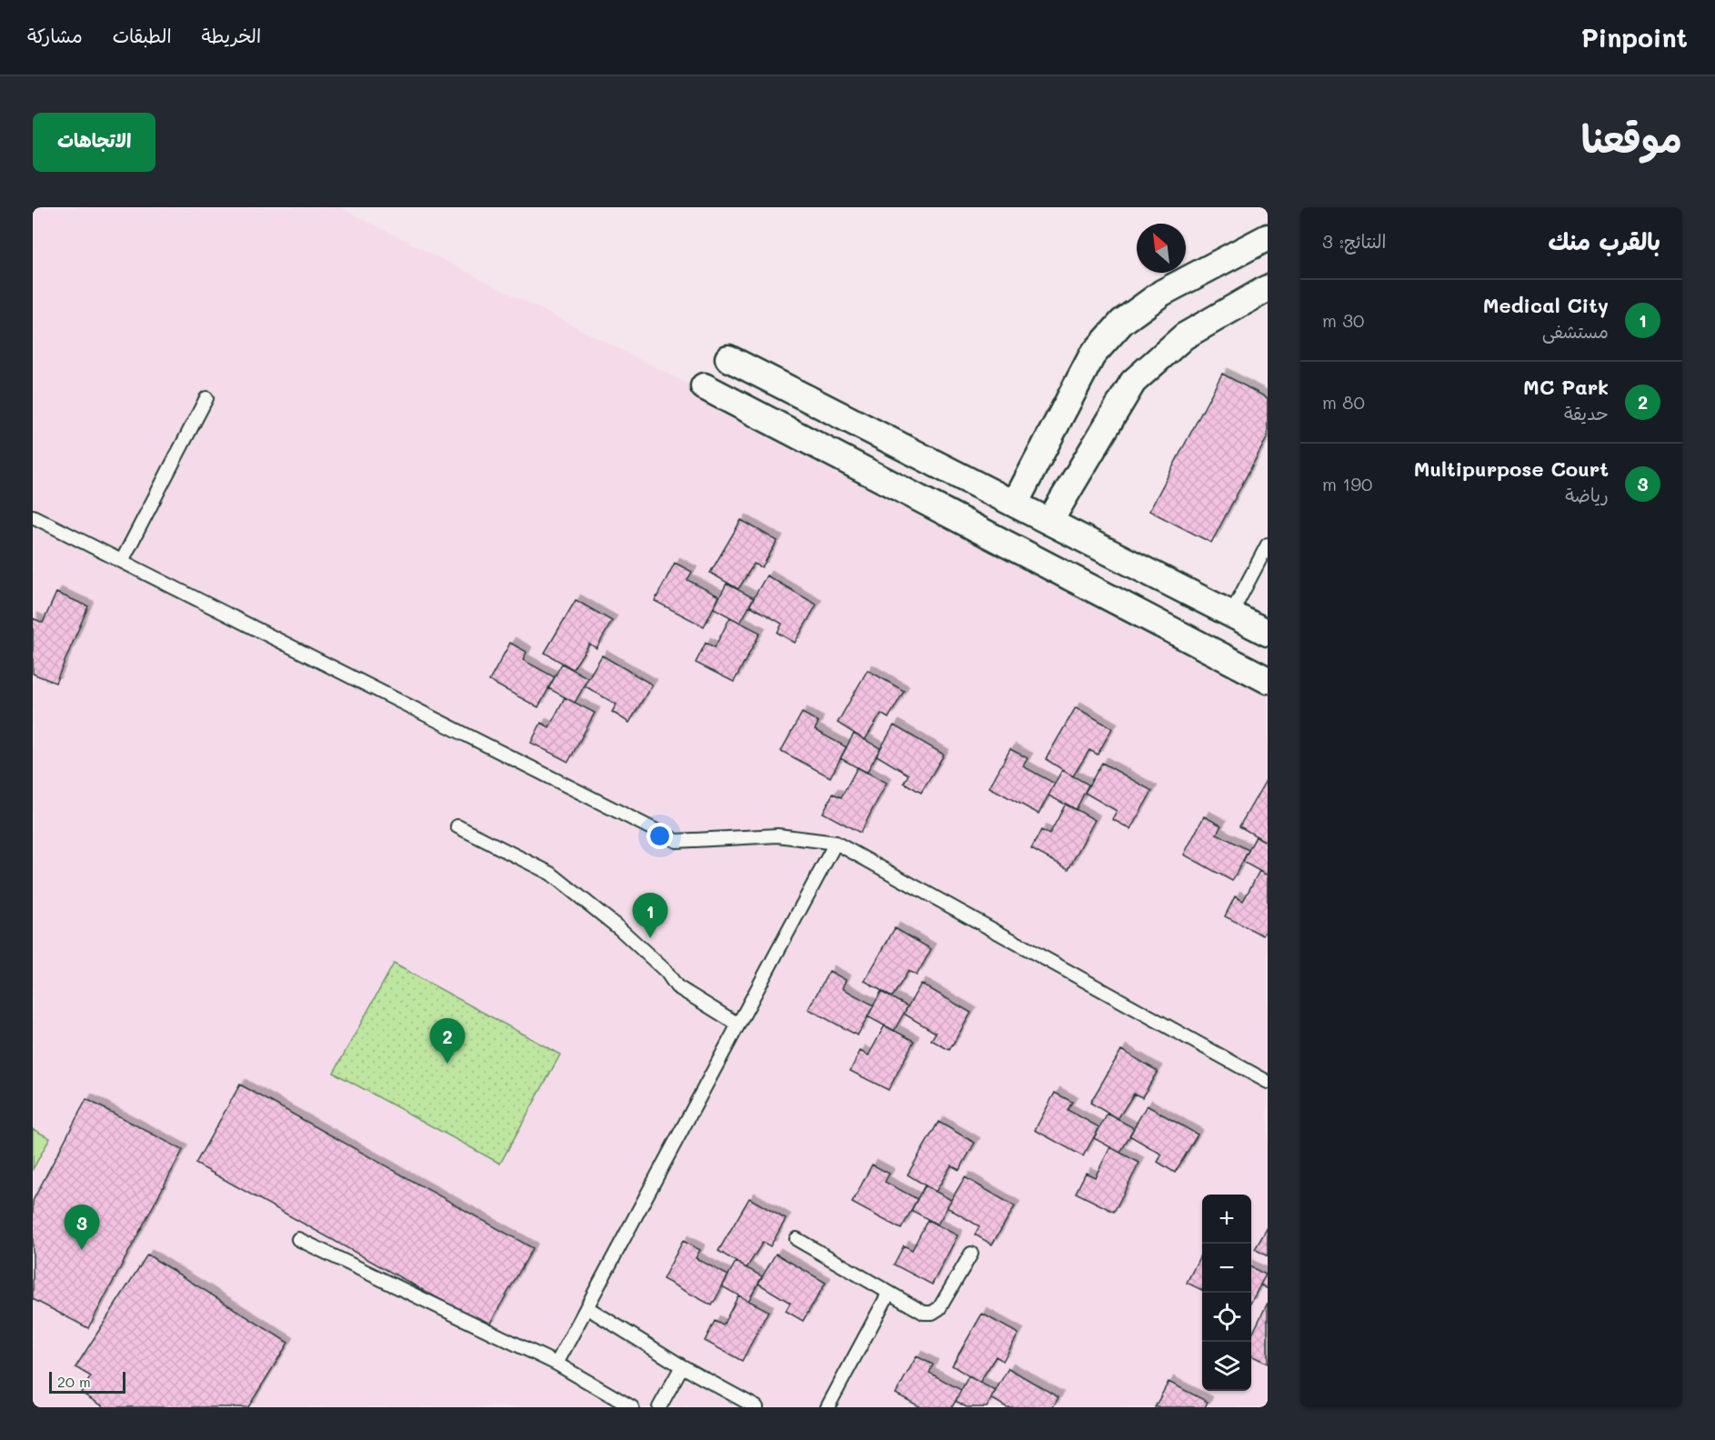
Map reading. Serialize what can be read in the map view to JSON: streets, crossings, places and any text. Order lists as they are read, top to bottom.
{
  "scale_bar": "20 m",
  "north": "top left",
  "page": {
    "header": "Pinpoint",
    "nav": ["الخريطة", "الطبقات", "مشاركة"],
    "title": "موقعنا",
    "buttons": "الاتجاهات",
    "heading": ["بالقرب منك", "النتائج: 3"],
    "list": [
      {
        "mark": "1",
        "name": "Medical City",
        "note": "مستشفى",
        "value": "30 m"
      },
      {
        "mark": "2",
        "name": "MC Park",
        "note": "حديقة",
        "value": "80 m"
      },
      {
        "mark": "3",
        "name": "Multipurpose Court",
        "note": "رياضة",
        "value": "190 m"
      }
    ],
    "pins": ["1", "2", "3"],
    "map_buttons": ["+", "−"],
    "scale": "20 m"
  }
}
